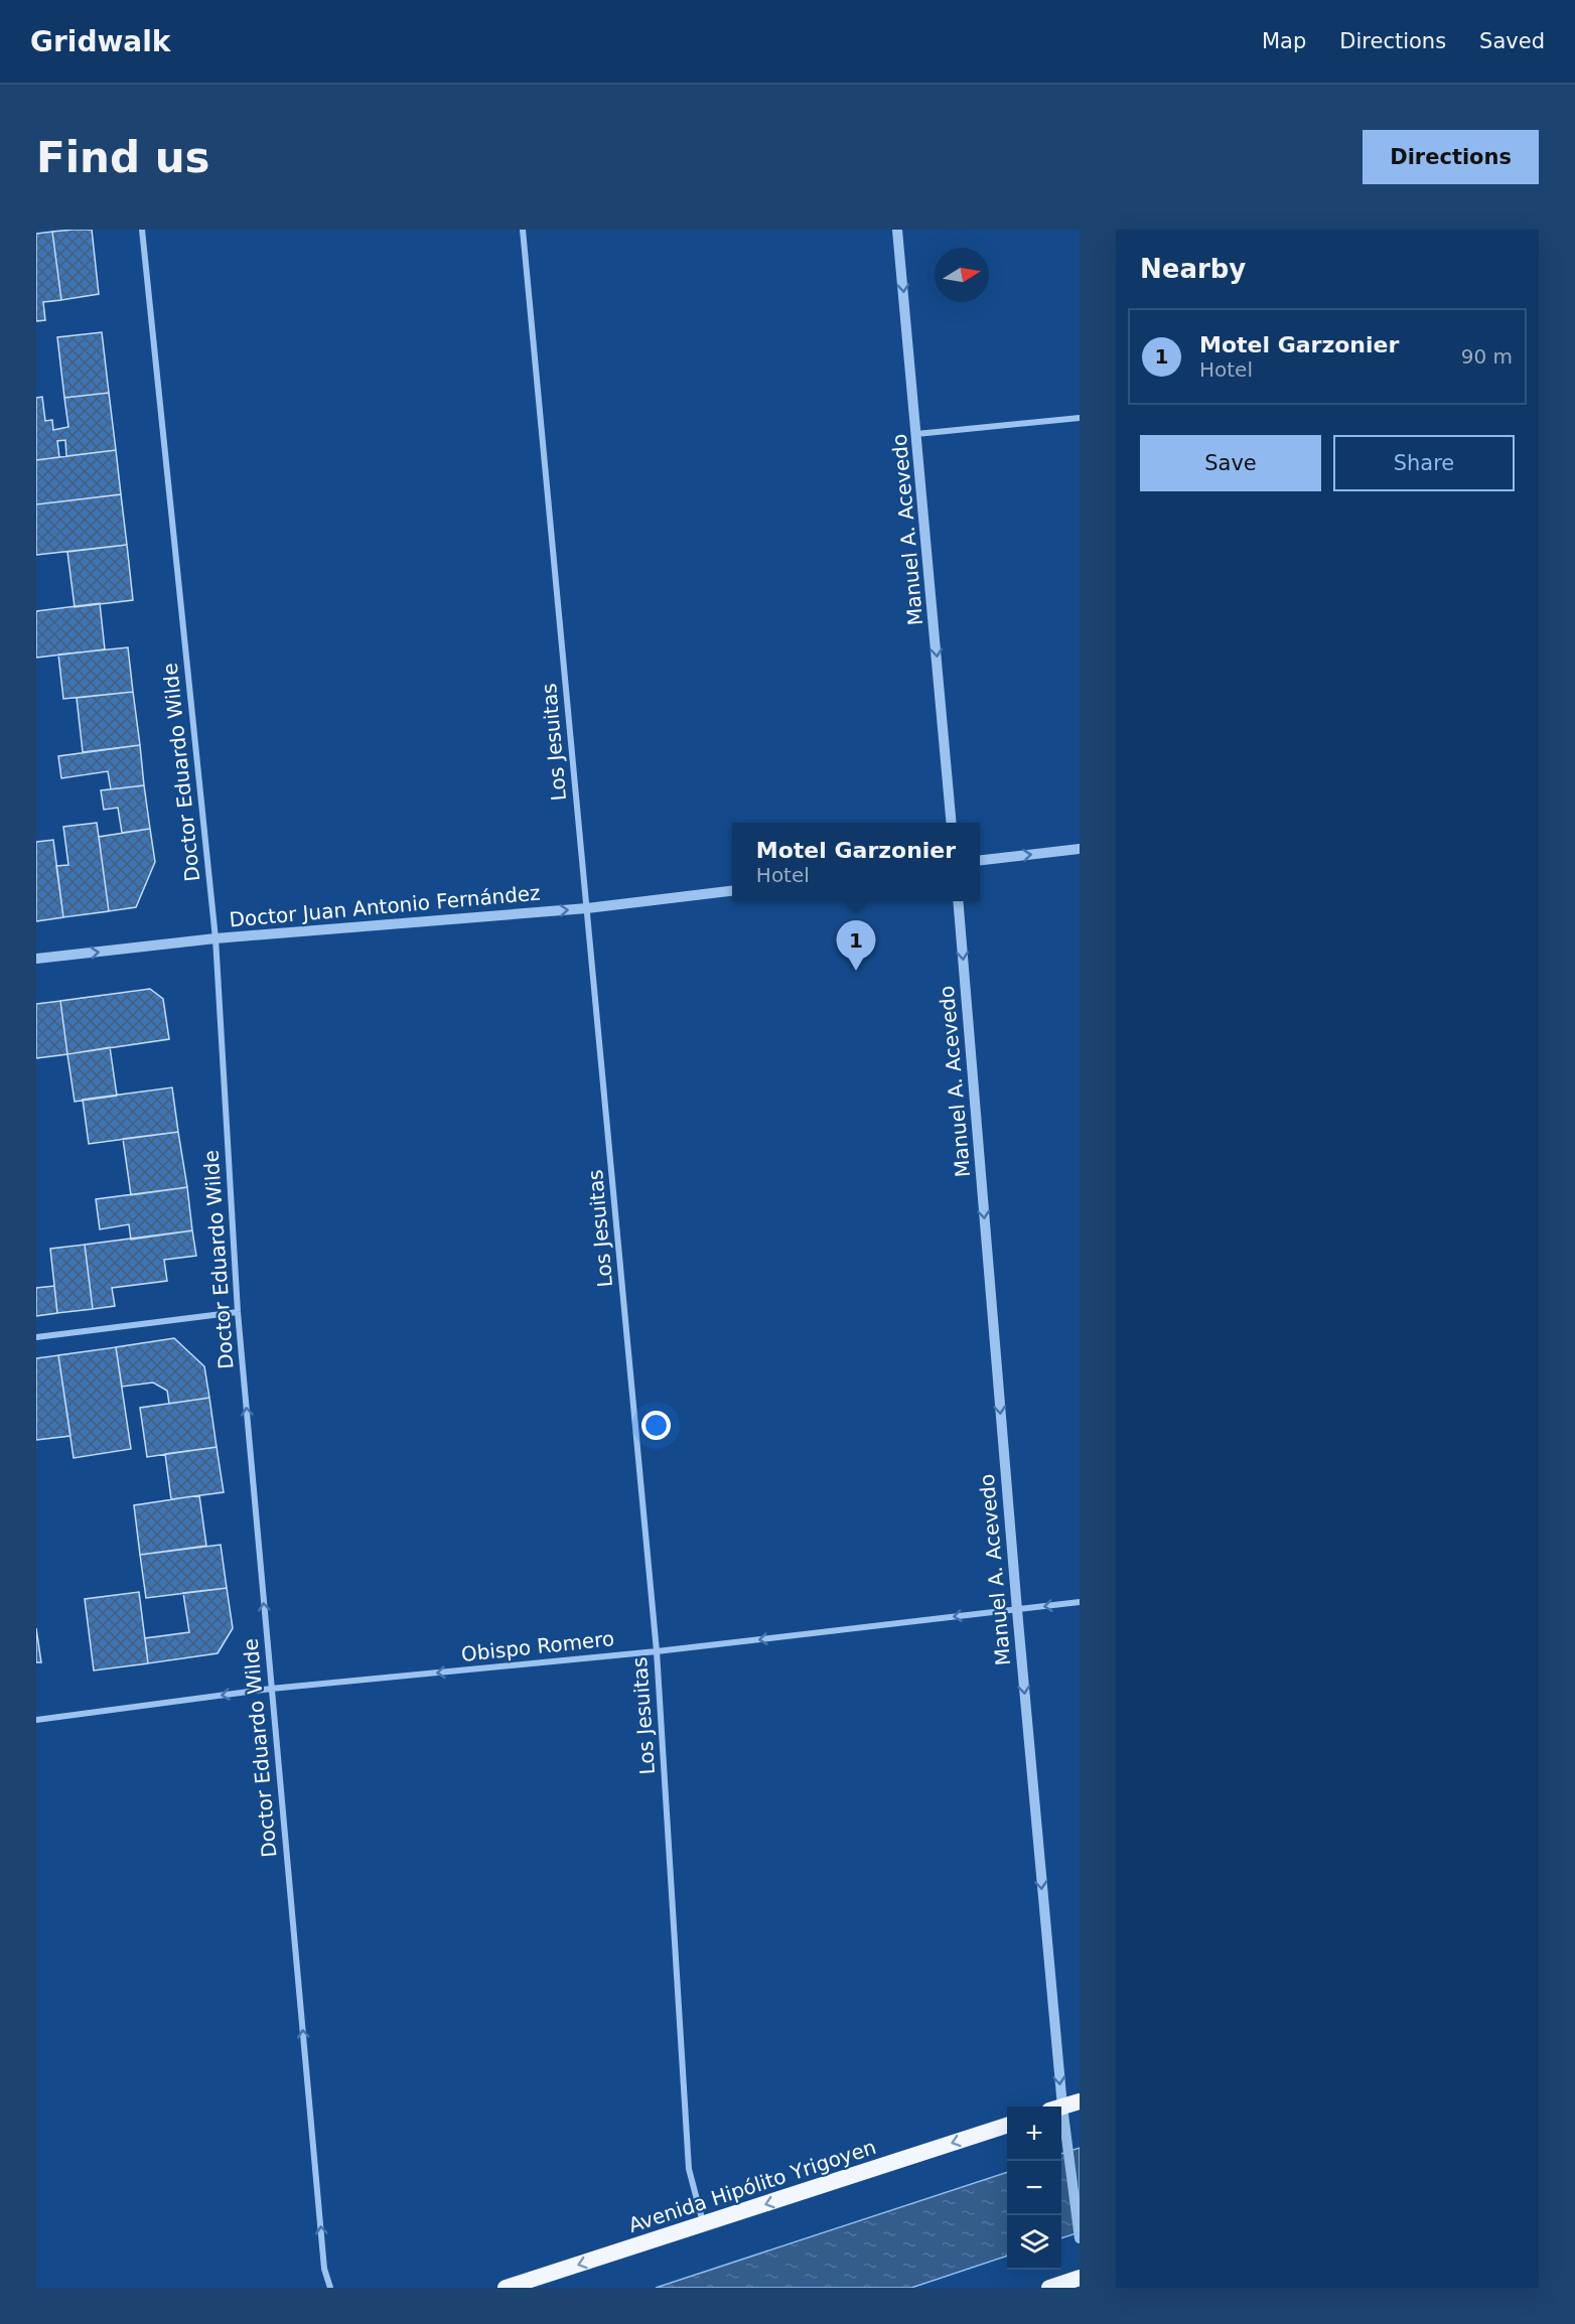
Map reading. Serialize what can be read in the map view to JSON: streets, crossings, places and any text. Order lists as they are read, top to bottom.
{
  "streets": {
    "highway": ["Avenida Hipólito Yrigoyen"],
    "street": [
      "Manuel A. Acevedo",
      "Los Jesuitas",
      "Doctor Eduardo Wilde",
      "Doctor Juan Antonio Fernández",
      "Obispo Romero"
    ]
  },
  "crossings": [
    ["Manuel A. Acevedo", "Obispo Romero"],
    ["Los Jesuitas", "Doctor Juan Antonio Fernández"],
    ["Los Jesuitas", "Obispo Romero"],
    ["Los Jesuitas", "Avenida Hipólito Yrigoyen"],
    ["Doctor Eduardo Wilde", "Doctor Juan Antonio Fernández"],
    ["Doctor Eduardo Wilde", "Obispo Romero"]
  ],
  "one_way": [
    "Manuel A. Acevedo",
    "Doctor Eduardo Wilde",
    "Doctor Juan Antonio Fernández",
    "Obispo Romero",
    "Avenida Hipólito Yrigoyen"
  ],
  "north": "right",
  "page": {
    "header": "Gridwalk",
    "nav": ["Map", "Directions", "Saved"],
    "buttons": [
      "Directions",
      ["Save", "Share"]
    ],
    "title": "Find us",
    "heading": "Nearby",
    "list": [
      {
        "mark": "1",
        "name": "Motel Garzonier",
        "note": "Hotel",
        "value": "90 m"
      }
    ],
    "popup": ["Motel Garzonier", "Hotel"],
    "pins": "1",
    "map_buttons": ["+", "−"]
  }
}
